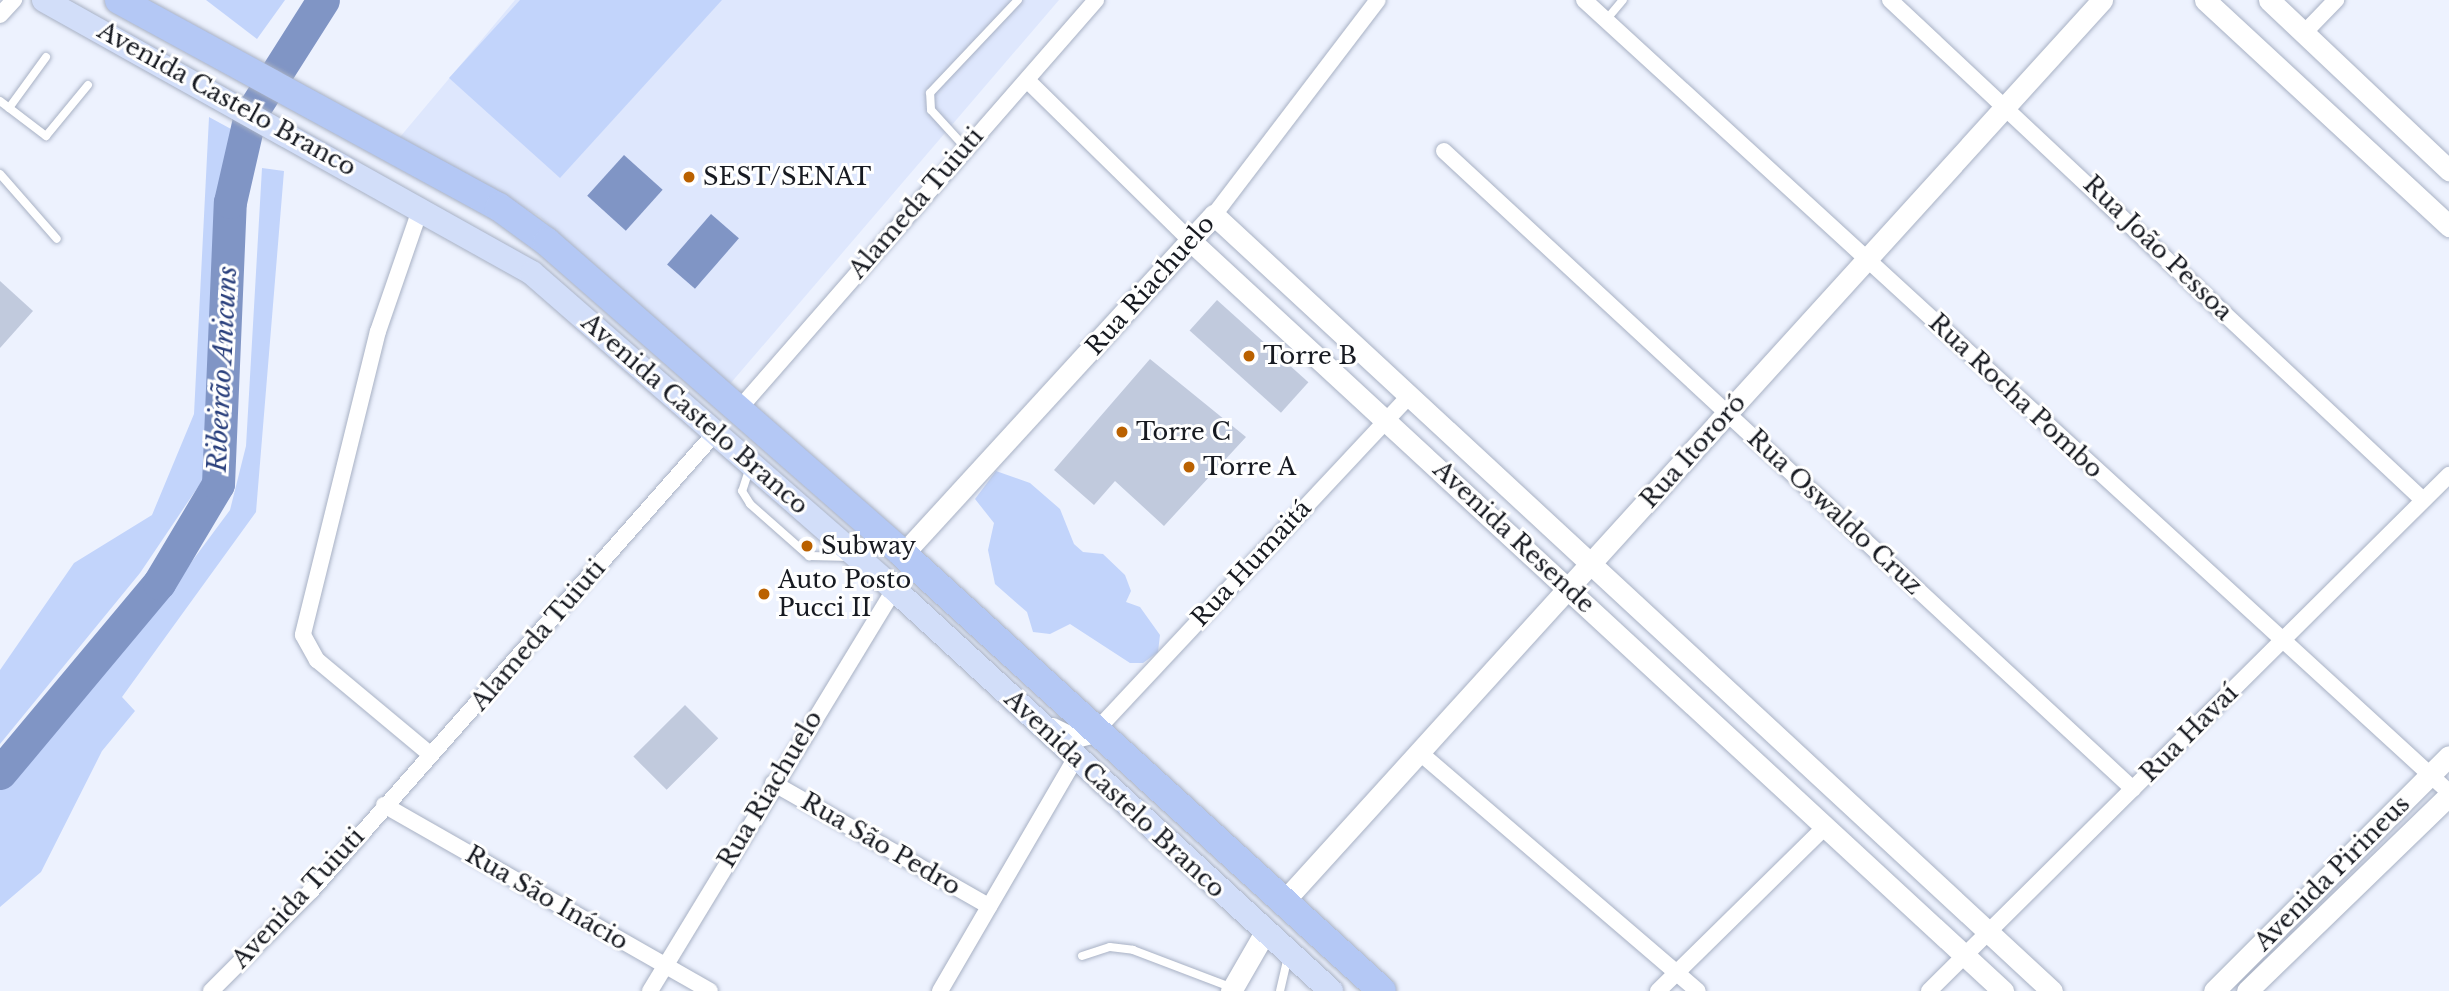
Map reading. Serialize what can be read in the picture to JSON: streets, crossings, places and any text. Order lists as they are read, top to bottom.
{
  "streets": {
    "highway": ["Avenida Castelo Branco"],
    "street": [
      "Alameda Tuiuti",
      "Rua João Pessoa",
      "Rua Riachuelo",
      "Rua Rocha Pombo",
      "Rua Itororó",
      "Rua Oswaldo Cruz",
      "Avenida Resende",
      "Rua Humaitá",
      "Rua Havaí",
      "Rua São Pedro",
      "Avenida Pirineus",
      "Avenida Tuiuti",
      "Rua São Inácio"
    ]
  },
  "crossings": [
    ["Avenida Castelo Branco", "Alameda Tuiuti"],
    ["Avenida Castelo Branco", "Rua Riachuelo"],
    ["Avenida Castelo Branco", "Rua Itororó"],
    ["Avenida Castelo Branco", "Rua Humaitá"],
    ["Alameda Tuiuti", "Avenida Resende"],
    ["Alameda Tuiuti", "Avenida Tuiuti"],
    ["Alameda Tuiuti", "Rua São Inácio"],
    ["Rua João Pessoa", "Rua Itororó"],
    ["Rua João Pessoa", "Rua Havaí"],
    ["Rua Riachuelo", "Avenida Resende"],
    ["Rua Riachuelo", "Rua São Pedro"],
    ["Rua Riachuelo", "Rua São Inácio"],
    ["Rua Rocha Pombo", "Rua Itororó"],
    ["Rua Rocha Pombo", "Rua Havaí"],
    ["Rua Rocha Pombo", "Avenida Pirineus"],
    ["Rua Itororó", "Rua Oswaldo Cruz"],
    ["Rua Itororó", "Avenida Resende"],
    ["Rua Oswaldo Cruz", "Rua Havaí"],
    ["Avenida Resende", "Rua Humaitá"],
    ["Avenida Resende", "Rua Havaí"],
    ["Avenida Tuiuti", "Rua São Inácio"]
  ],
  "water": ["Ribeirão Anicuns"],
  "places": [
    "SEST/SENAT",
    "Torre B",
    "Torre C",
    "Torre A",
    "Subway",
    "Auto Posto Pucci II"
  ]
}
